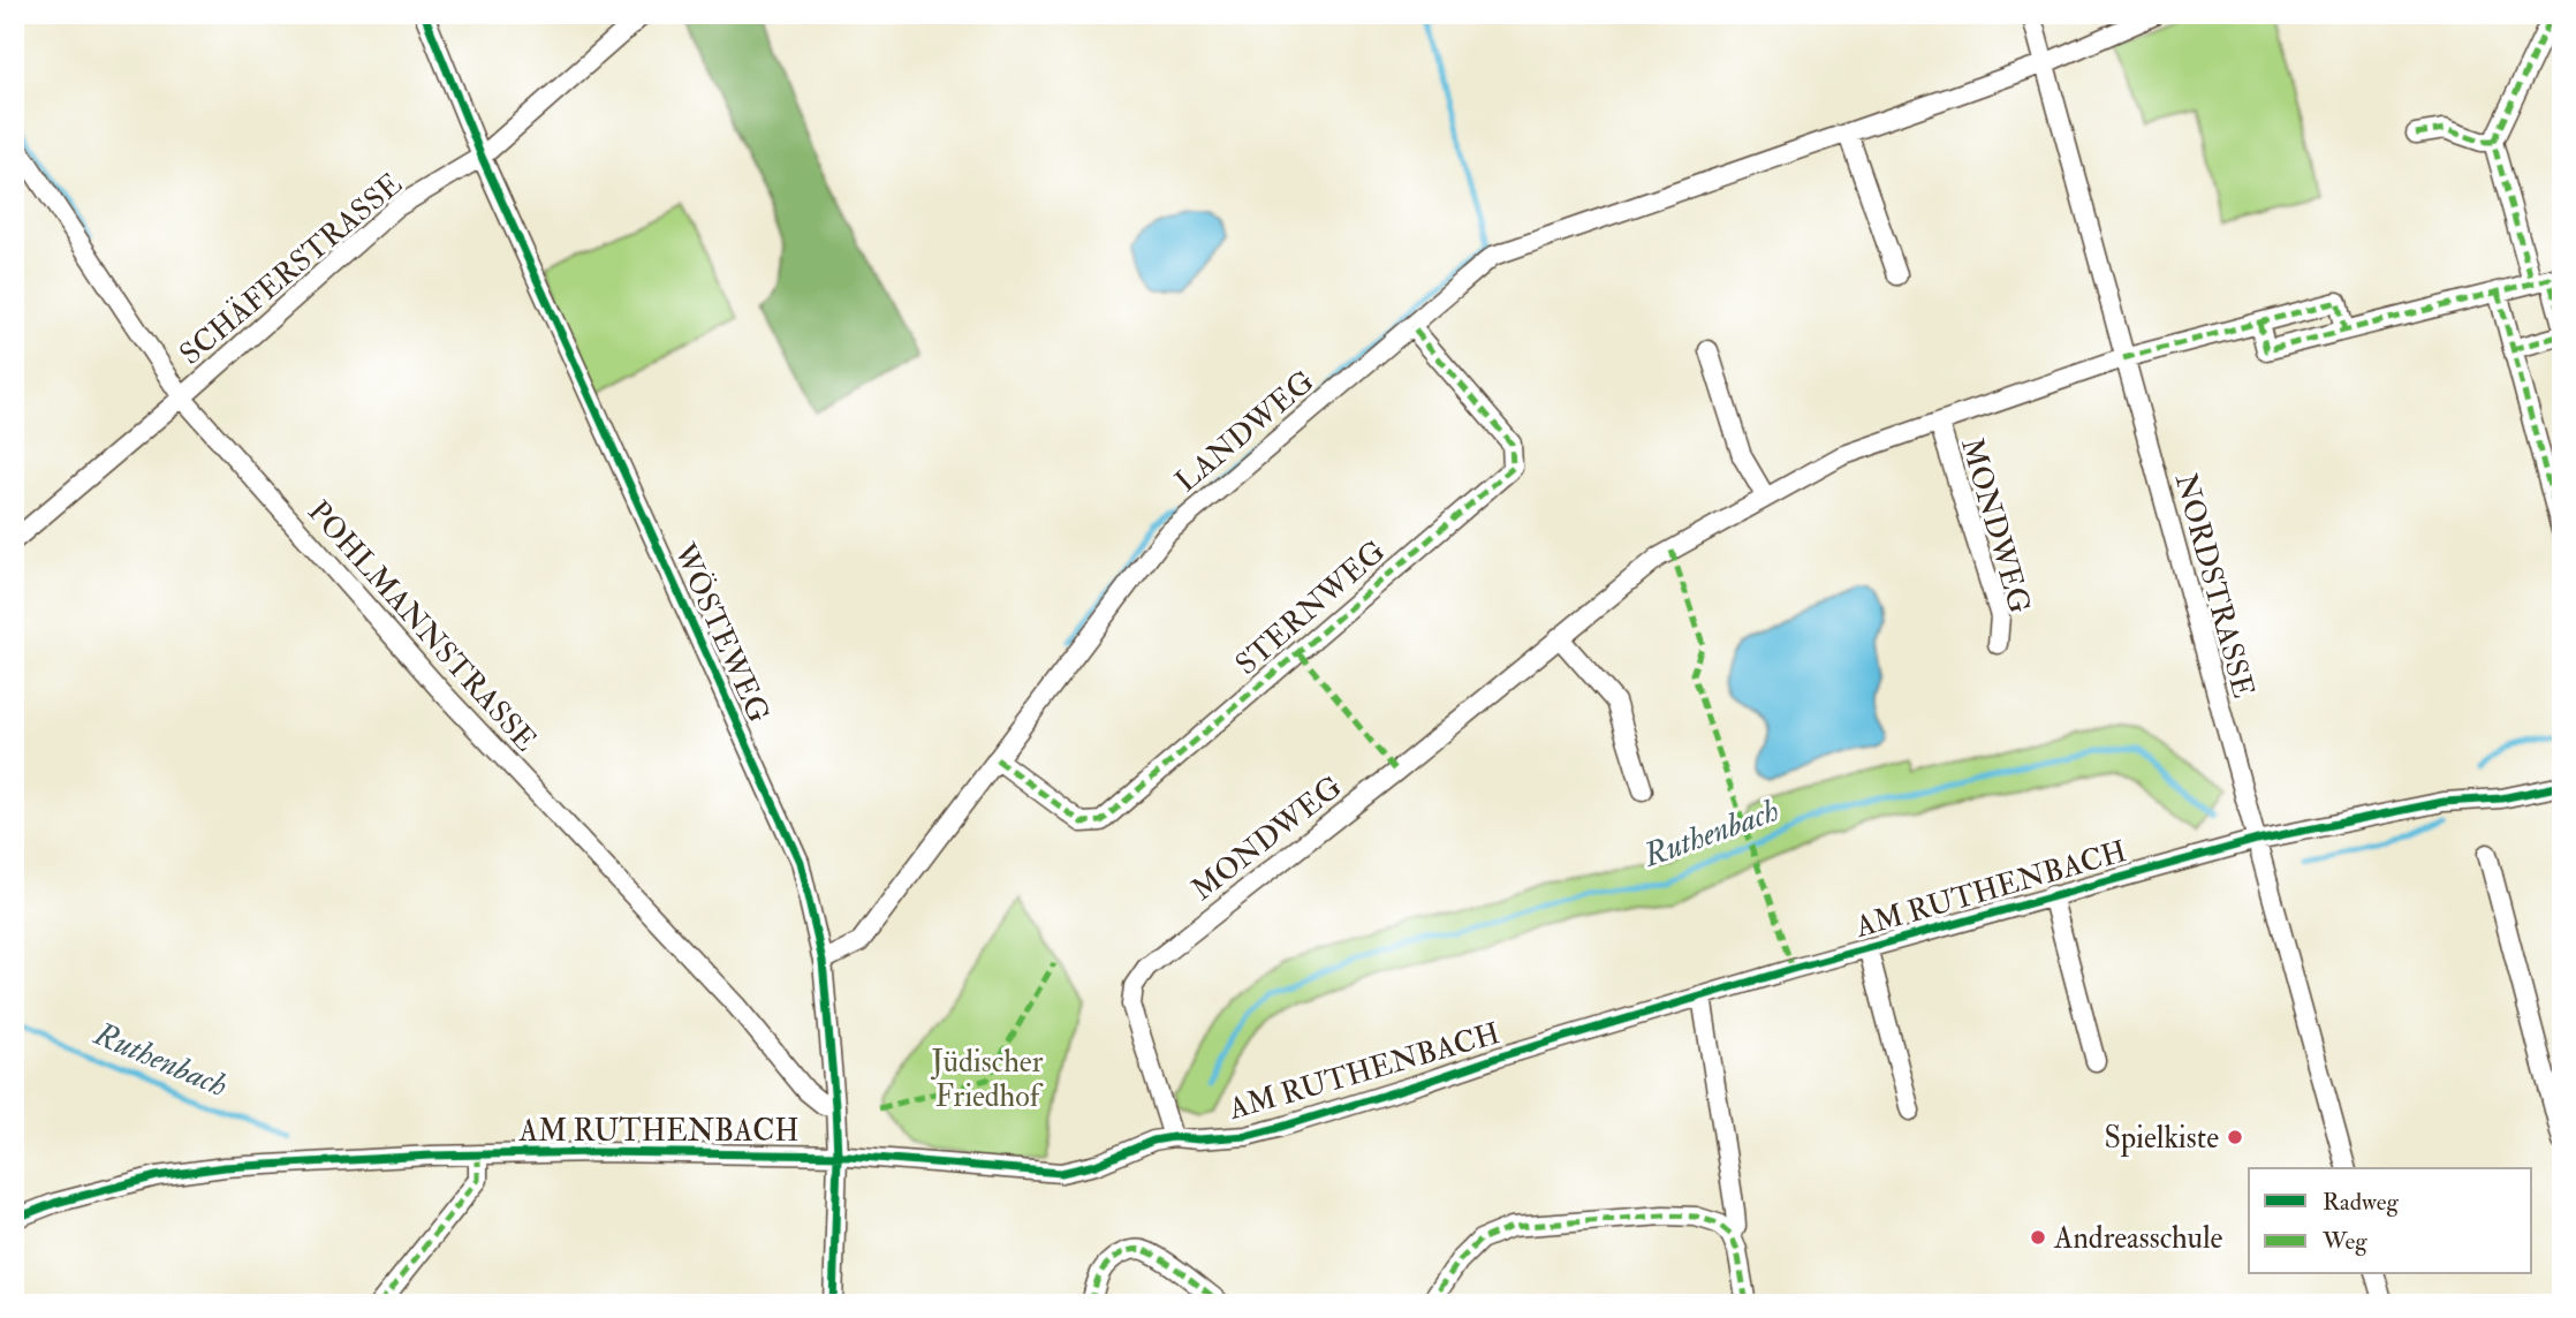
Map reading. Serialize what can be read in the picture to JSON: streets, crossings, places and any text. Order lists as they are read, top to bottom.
{
  "streets": {
    "street": [
      "SCHÄFERSTRASSE",
      "LANDWEG",
      "MONDWEG",
      "NORDSTRASSE",
      "STERNWEG",
      "POHLMANNSTRASSE",
      "WÖSTEWEG",
      "AM RUTHENBACH"
    ]
  },
  "crossings": [
    ["SCHÄFERSTRASSE", "POHLMANNSTRASSE"],
    ["SCHÄFERSTRASSE", "WÖSTEWEG"],
    ["LANDWEG", "NORDSTRASSE"],
    ["LANDWEG", "STERNWEG"],
    ["LANDWEG", "WÖSTEWEG"],
    ["MONDWEG", "NORDSTRASSE"],
    ["MONDWEG", "AM RUTHENBACH"],
    ["NORDSTRASSE", "AM RUTHENBACH"],
    ["POHLMANNSTRASSE", "WÖSTEWEG"],
    ["WÖSTEWEG", "AM RUTHENBACH"]
  ],
  "water": ["Ruthenbach"],
  "parks": ["Jüdischer Friedhof"],
  "places": ["Spielkiste", "Andreasschule"],
  "legend": ["Radweg", "Weg"]
}
